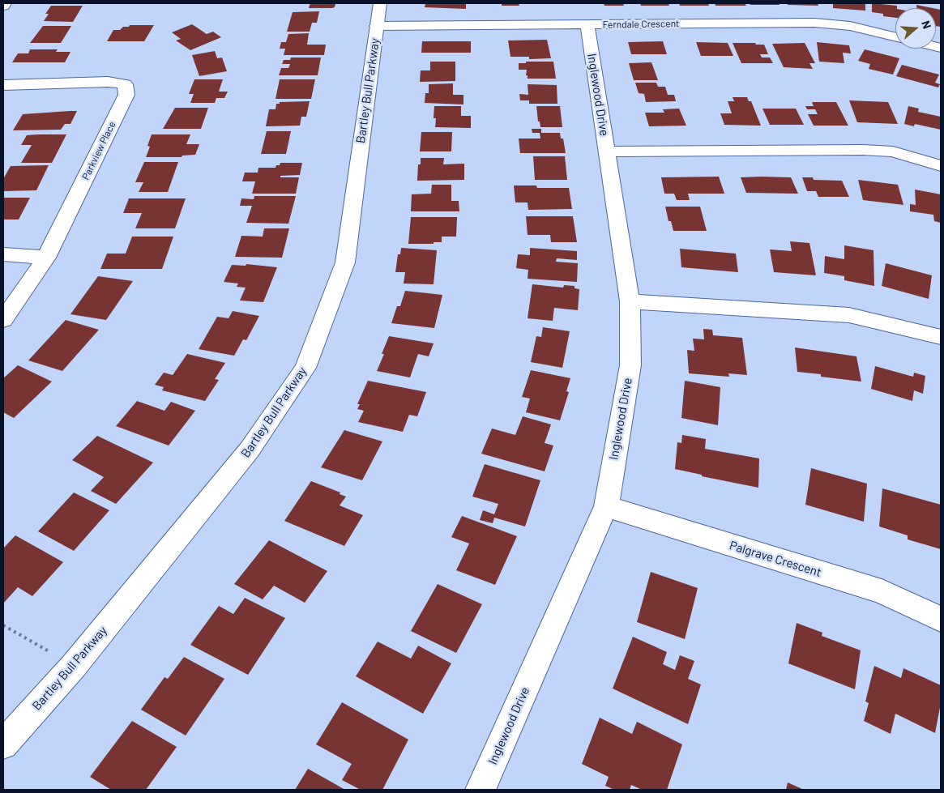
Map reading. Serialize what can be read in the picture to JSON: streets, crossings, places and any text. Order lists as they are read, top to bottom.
{
  "streets": {
    "street": [
      "Ferndale Crescent",
      "Bartley Bull Parkway",
      "Inglewood Drive",
      "Parkview Place",
      "Palgrave Crescent"
    ]
  },
  "crossings": [
    ["Ferndale Crescent", "Bartley Bull Parkway"],
    ["Ferndale Crescent", "Inglewood Drive"],
    ["Inglewood Drive", "Palgrave Crescent"]
  ],
  "north": "right"
}
